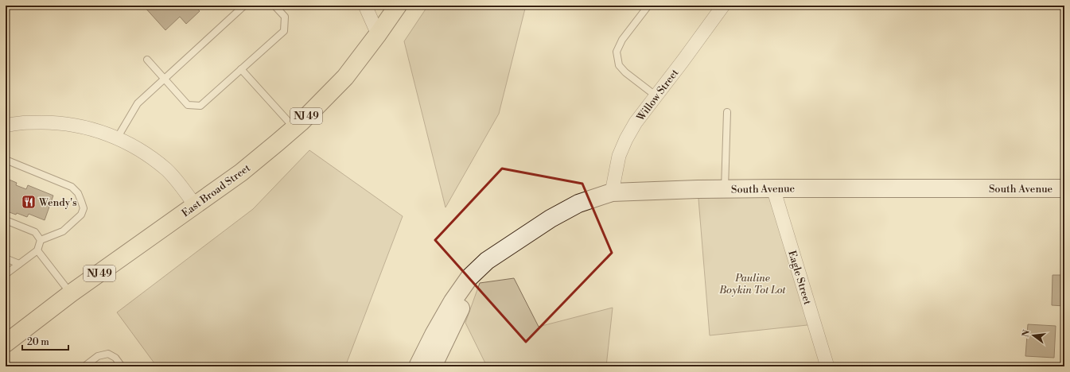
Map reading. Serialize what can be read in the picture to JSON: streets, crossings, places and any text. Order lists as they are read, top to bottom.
{
  "streets": {
    "highway": ["NJ 49", "East Broad Street"],
    "main road": ["South Avenue"],
    "street": ["Willow Street", "Eagle Street"]
  },
  "crossings": [
    ["Willow Street", "South Avenue"],
    ["South Avenue", "Eagle Street"]
  ],
  "parks": ["Pauline Boykin Tot Lot"],
  "places": {
    "restaurant": ["Wendy's"]
  },
  "scale_bar": "20 m",
  "north": "left"
}
